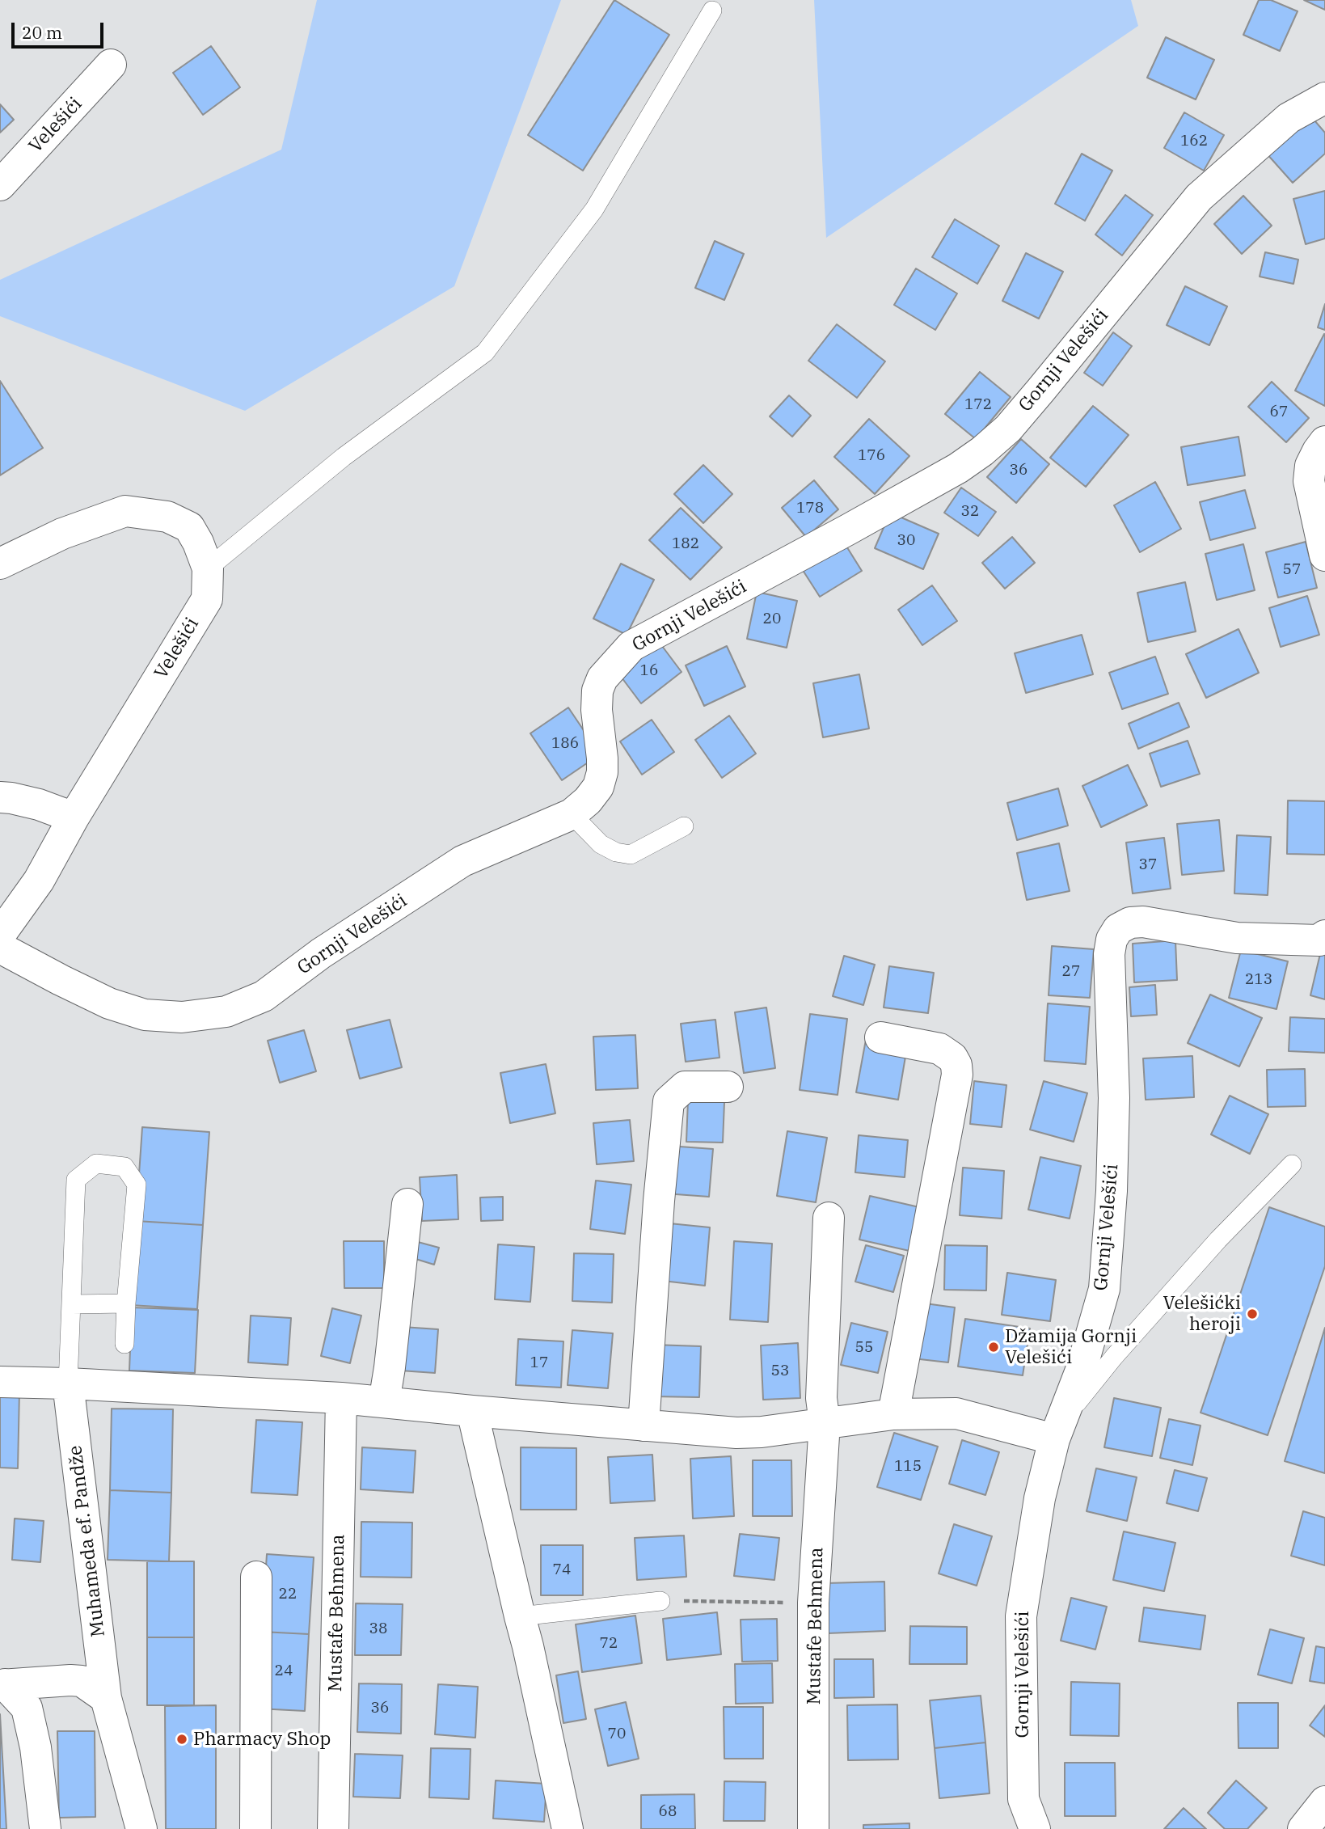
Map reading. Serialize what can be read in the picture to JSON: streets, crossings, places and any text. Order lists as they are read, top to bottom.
{
  "streets": {
    "street": [
      "Velešići",
      "Gornji Velešići",
      "Muhameda ef. Pandže",
      "Mustafe Behmena"
    ]
  },
  "places": ["Velešićki heroji", "Džamija Gornji Velešići", "Pharmacy Shop"],
  "house_numbers": [
    "162",
    "172",
    "67",
    "176",
    "36",
    "178",
    "32",
    "30",
    "182",
    "57",
    "20",
    "16",
    "186",
    "37",
    "27",
    "213",
    "55",
    "17",
    "53",
    "115",
    "74",
    "22",
    "38",
    "72",
    "24",
    "36",
    "70",
    "68"
  ],
  "scale_bar": "20 m"
}
